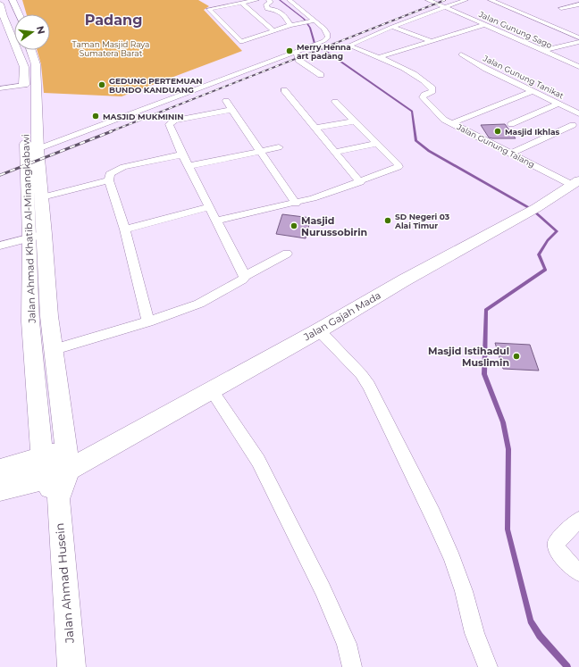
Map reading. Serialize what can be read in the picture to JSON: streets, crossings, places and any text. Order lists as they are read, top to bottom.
{
  "streets": {
    "main road": ["Jalan Ahmad Khatib Al-Minangkabawi", "Jalan Gajah Mada", "Jalan Ahmad Husein"],
    "street": ["Jalan Gunung Sago", "Jalan Gunung Tanikat", "Jalan Gunung Talang"]
  },
  "crossings": [
    ["Jalan Gunung Talang", "Jalan Gajah Mada"],
    ["Jalan Ahmad Khatib Al-Minangkabawi", "Jalan Gajah Mada"]
  ],
  "districts": ["Padang"],
  "parks": ["Taman Masjid Raya Sumatera Barat"],
  "places": [
    "Merry Henna art padang",
    "GEDUNG PERTEMUAN BUNDO KANDUANG",
    "MASJID MUKMININ",
    "Masjid Ikhlas",
    "SD Negeri 03 Alai Timur",
    "Masjid Nurussobirin",
    "Masjid Istihadul Muslimin"
  ],
  "north": "right"
}
